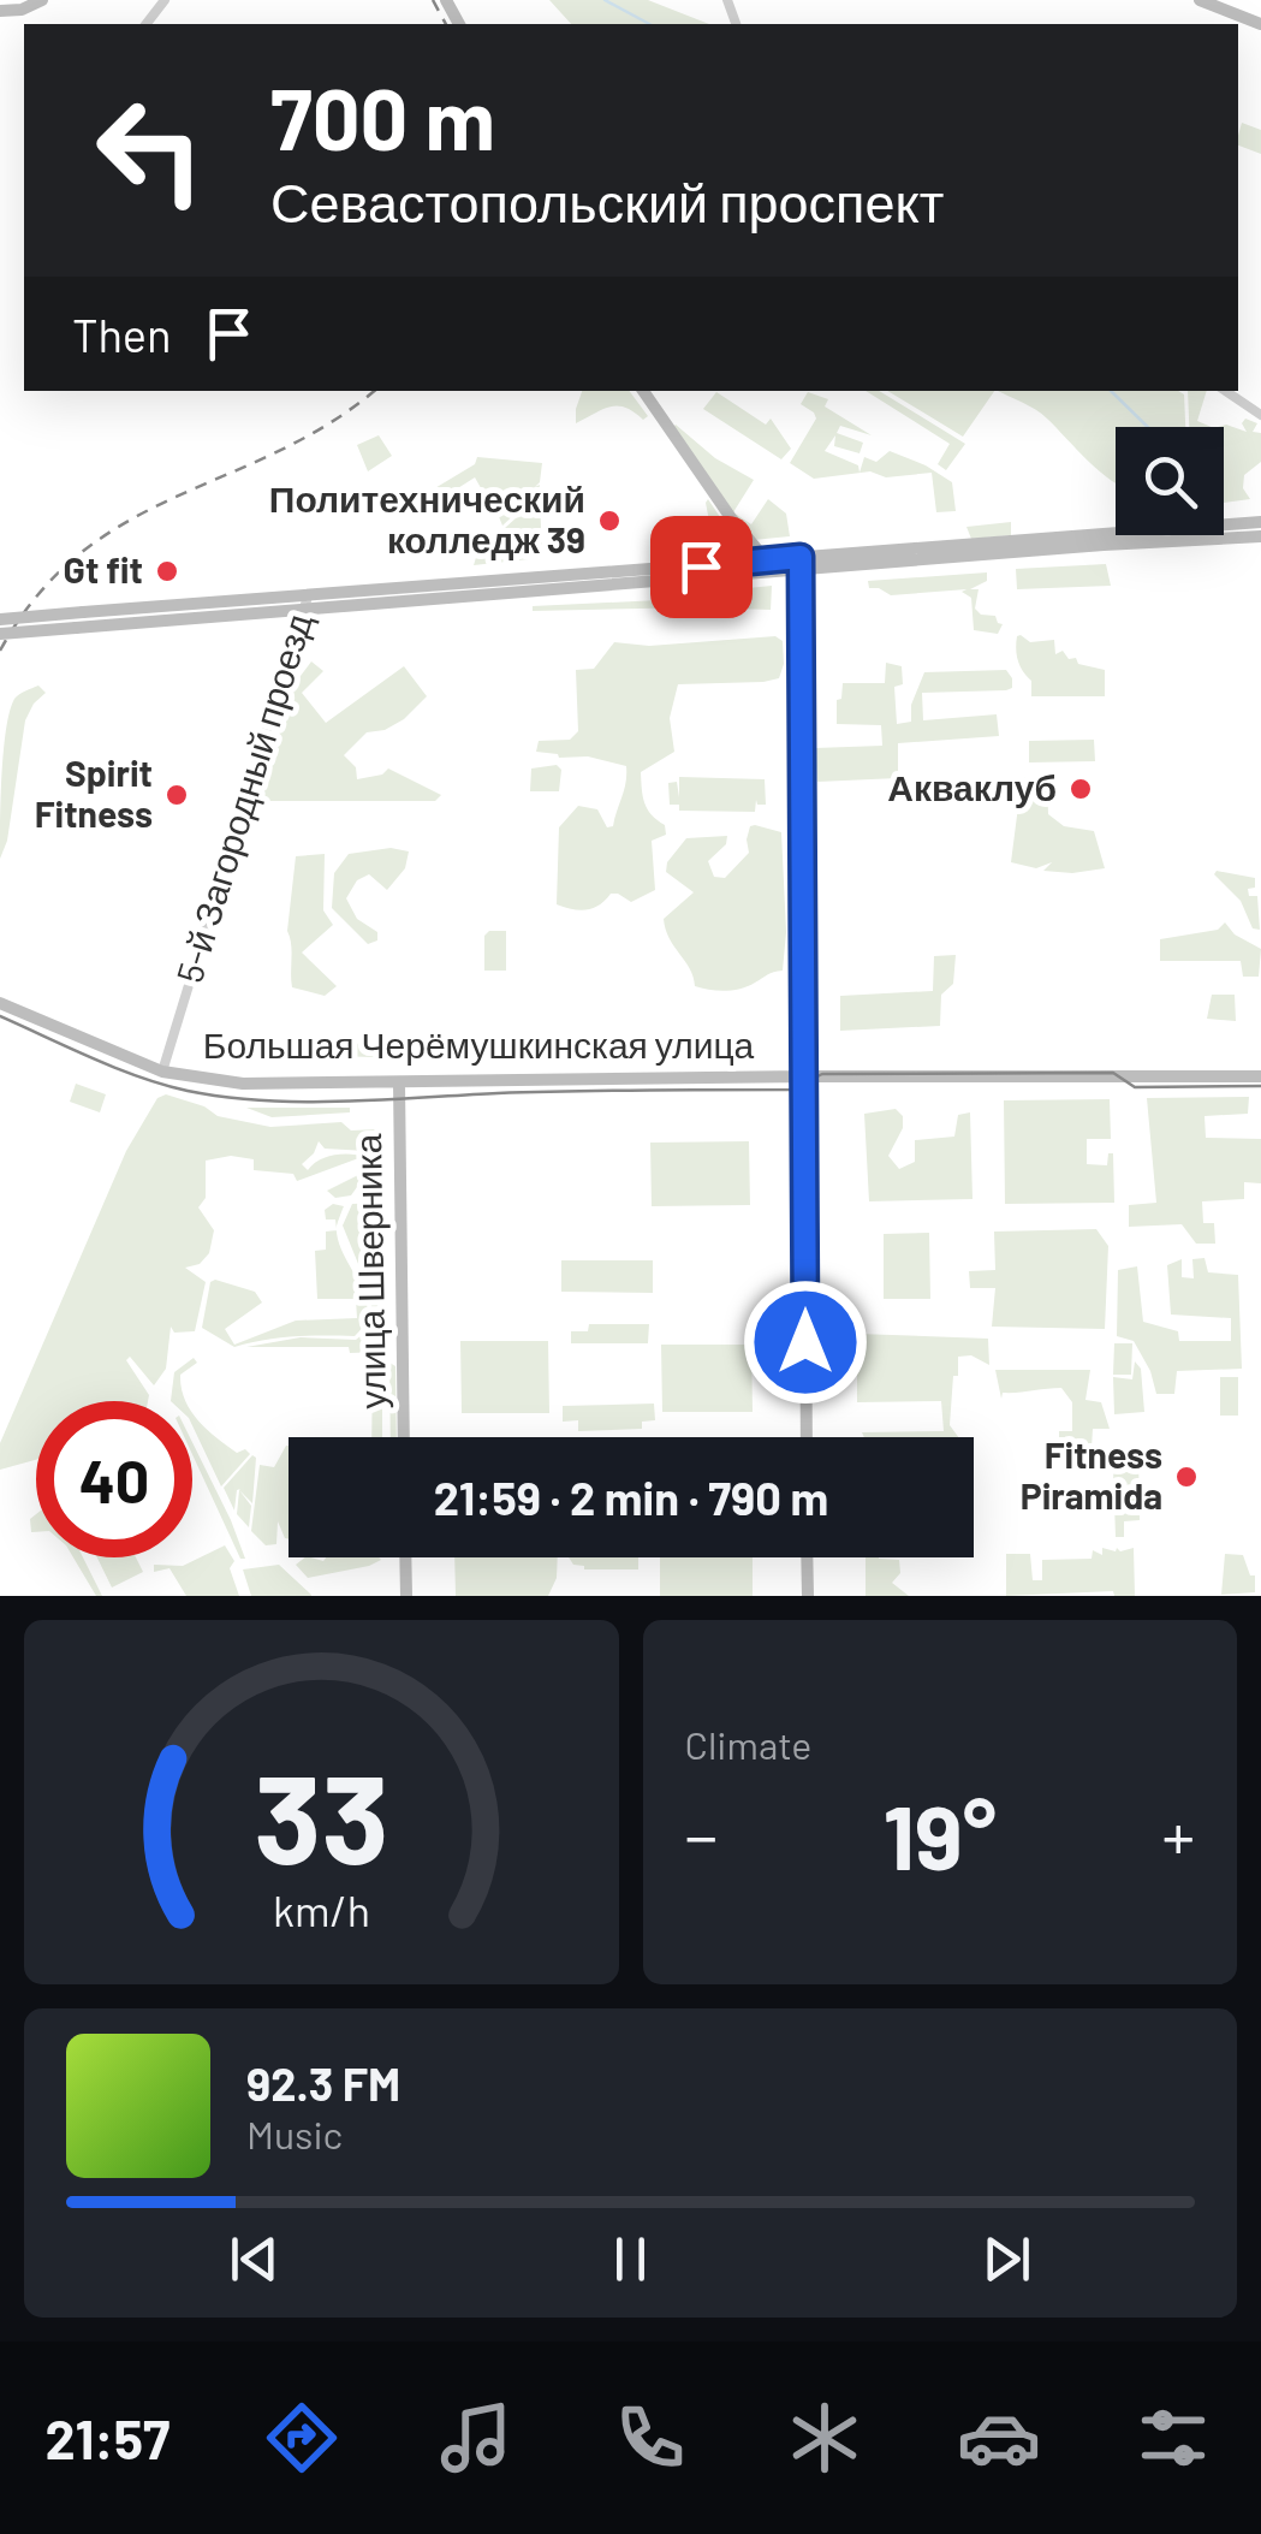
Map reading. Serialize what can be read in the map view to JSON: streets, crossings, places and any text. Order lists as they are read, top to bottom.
{
  "streets": {
    "main road": ["Большая Черёмушкинская улица", "улица Шверника"],
    "street": ["5-й Загородный проезд"]
  },
  "crossings": [
    ["5-й Загородный проезд", "Большая Черёмушкинская улица"],
    ["Большая Черёмушкинская улица", "улица Шверника"]
  ],
  "places": [
    "Политехнический колледж 39",
    "Gt fit",
    "Акваклуб",
    "Spirit Fitness",
    "Fitness Piramida"
  ],
  "page": {
    "turn": ["700 m", "Севастопольский проспект"],
    "then": "Then",
    "limit": "40",
    "trip": "21:59 · 2 min · 790 m",
    "tile": "Climate",
    "heat": ["−", "19°", "+"],
    "song": ["92.3 FM", "Music"],
    "tabs": "21:57",
    "gauge": ["33", "km/h"]
  }
}
